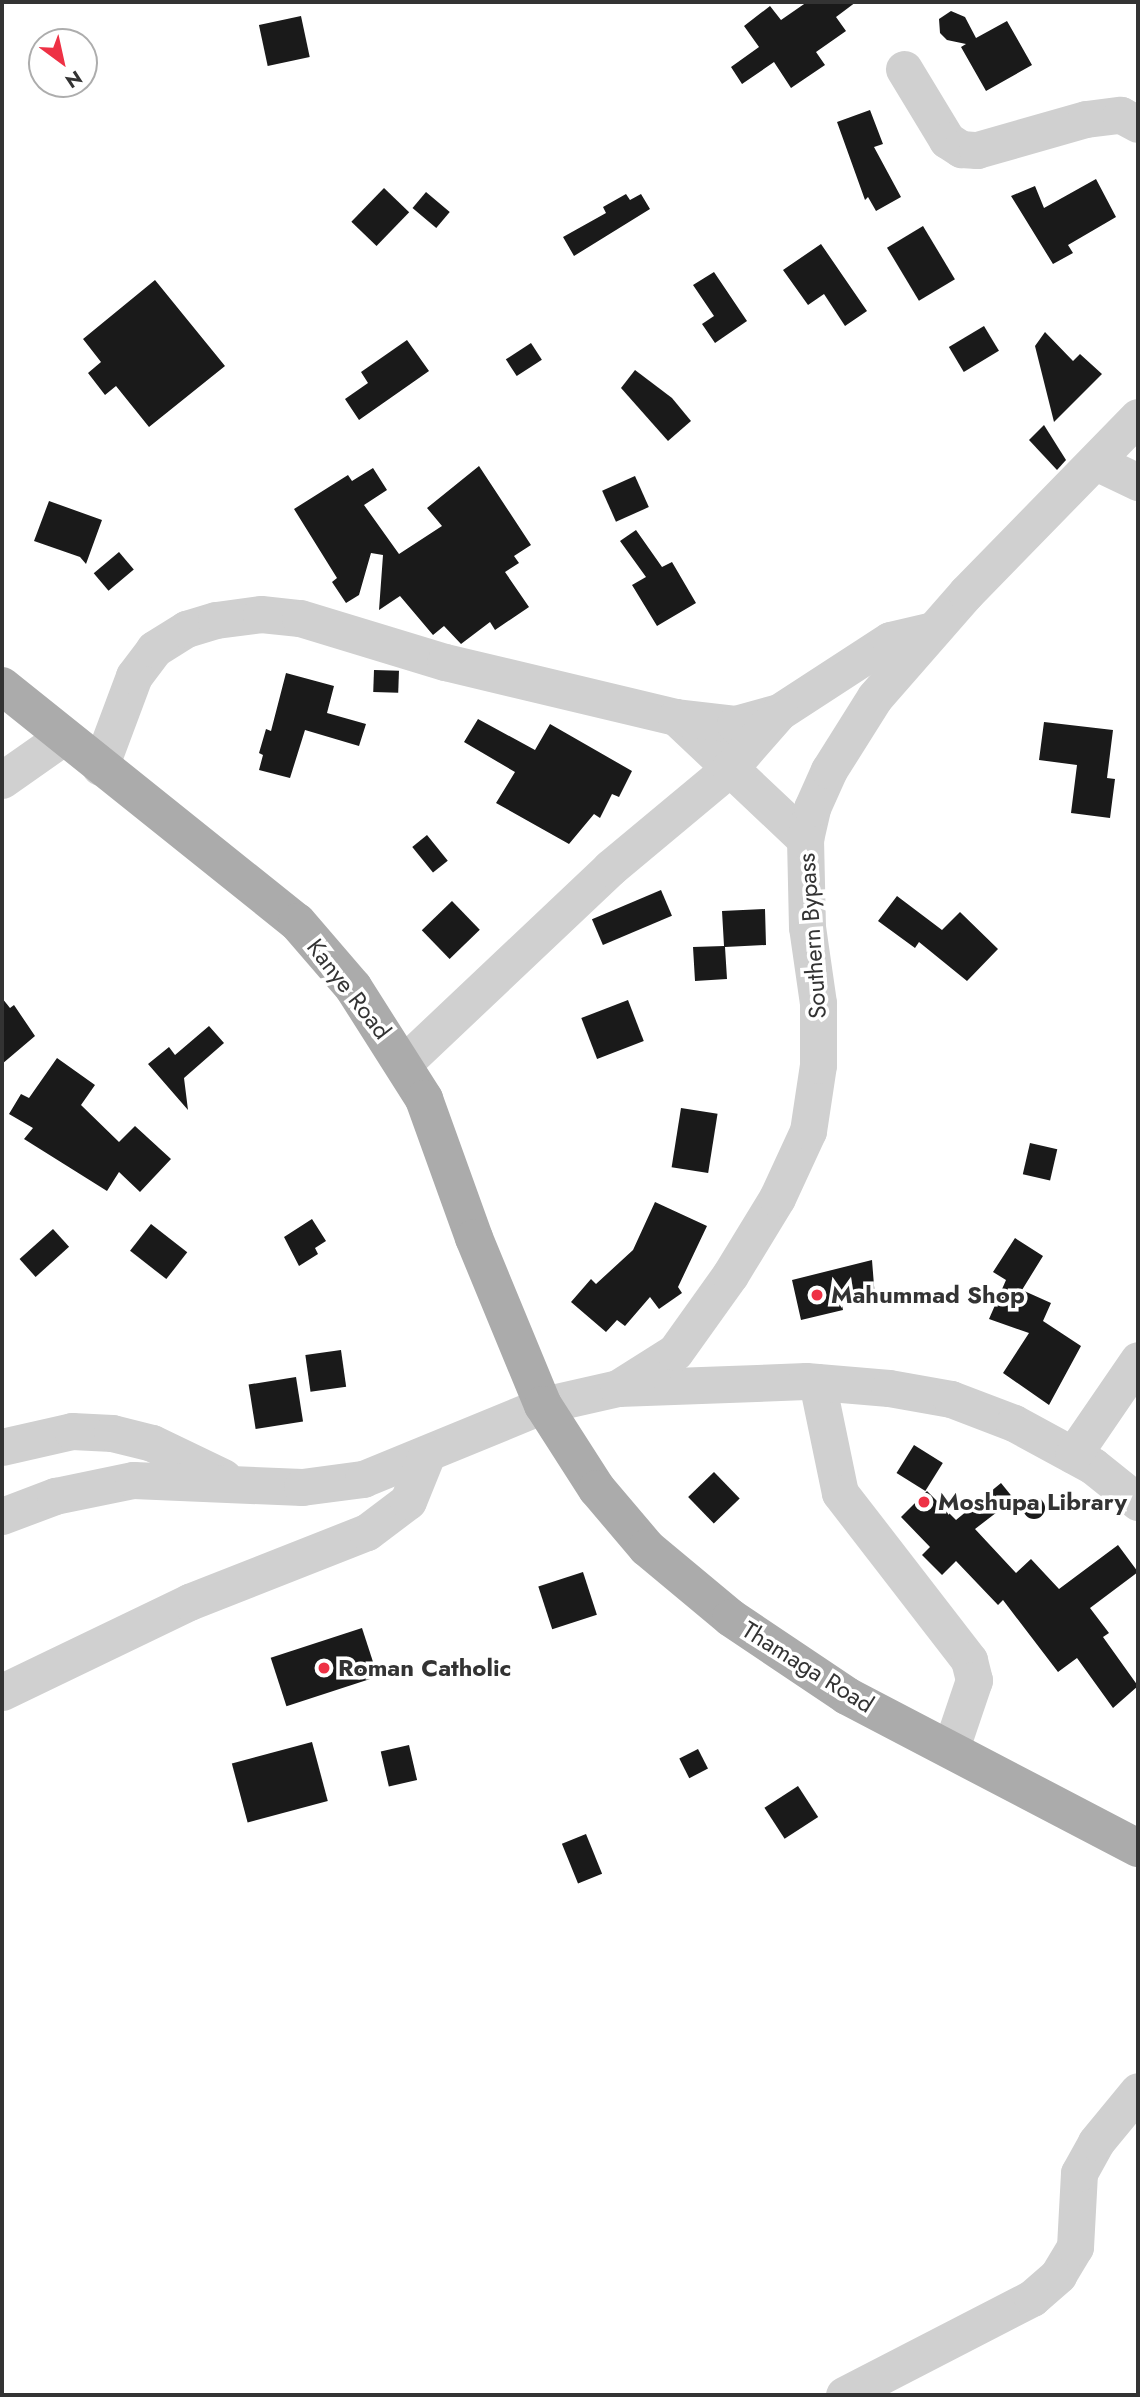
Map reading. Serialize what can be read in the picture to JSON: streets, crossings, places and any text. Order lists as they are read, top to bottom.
{
  "streets": {
    "main road": ["Kanye Road", "Thamaga Road"],
    "street": ["Southern Bypass"]
  },
  "crossings": [
    ["Southern Bypass", "Kanye Road"],
    ["Southern Bypass", "Thamaga Road"],
    ["Kanye Road", "Thamaga Road"]
  ],
  "places": ["Mahummad Shop", "Moshupa Library", "Roman Catholic"],
  "north": "bottom right"
}
